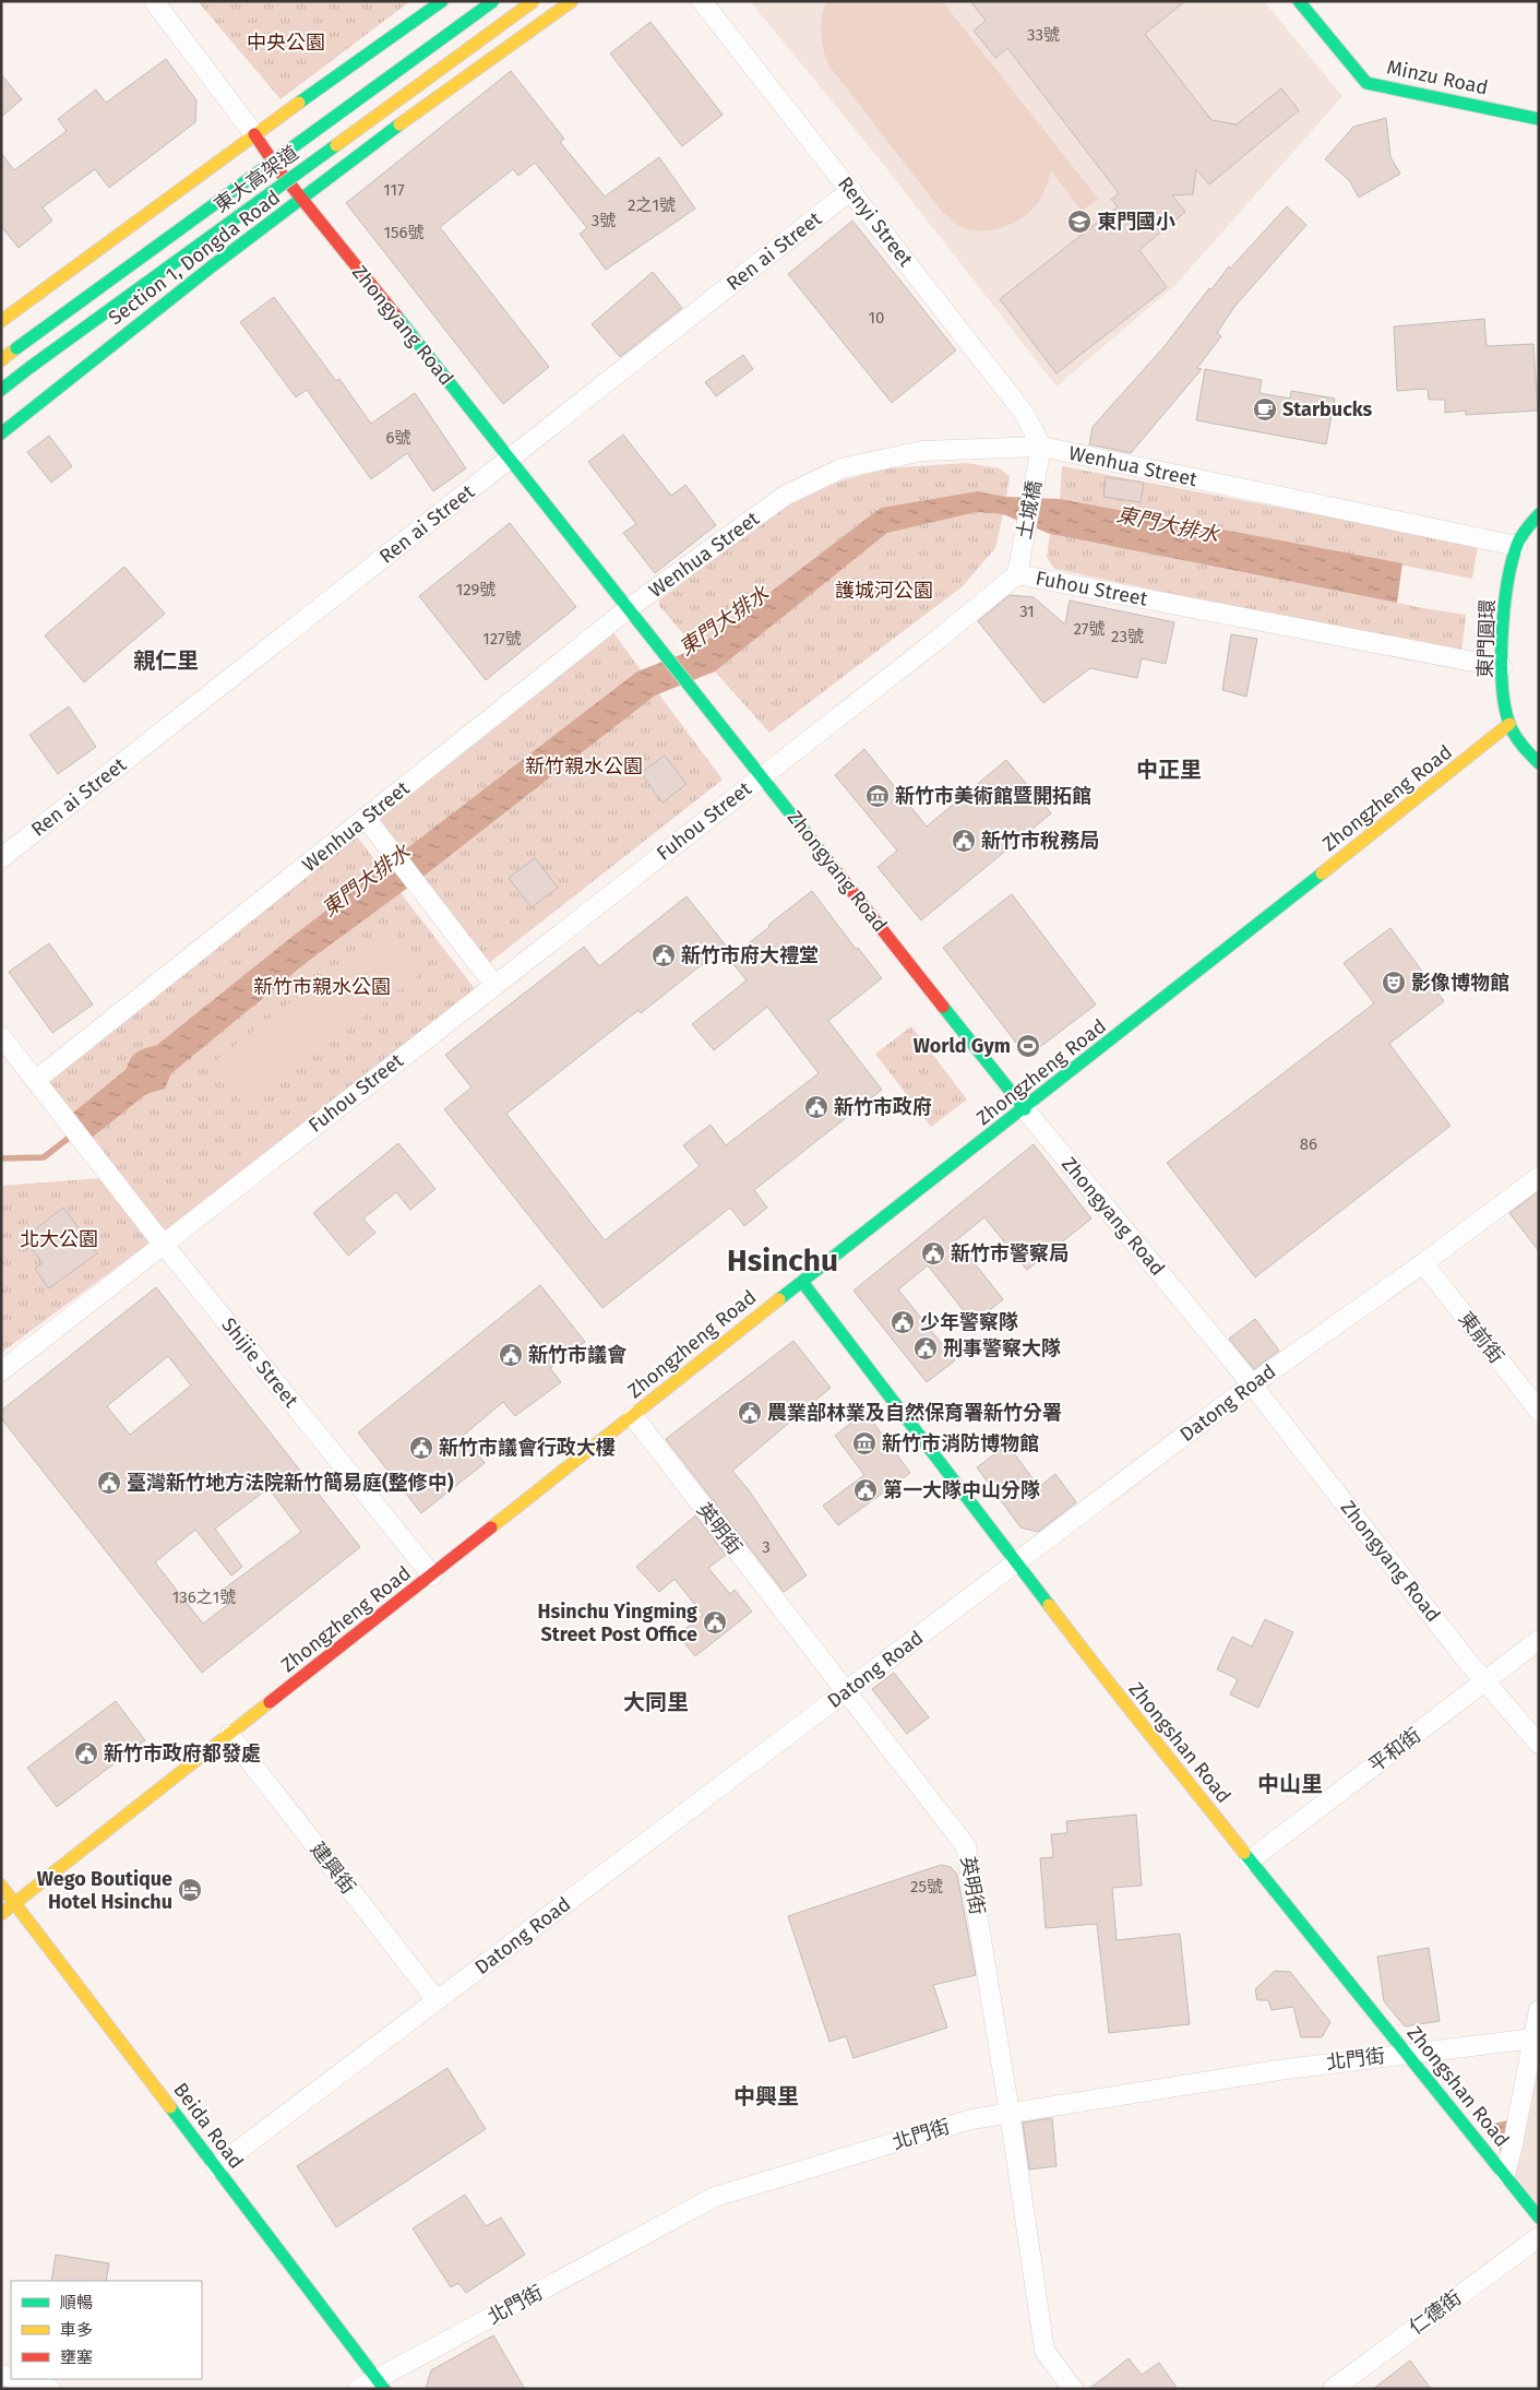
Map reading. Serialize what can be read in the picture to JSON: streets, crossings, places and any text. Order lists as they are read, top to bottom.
{
  "streets": {
    "street": [
      "Minzu Road",
      "東大高架道",
      "Renyi Street",
      "Ren ai Street",
      "Section 1, Dongda Road",
      "Zhongyang Road",
      "Wenhua Street",
      "土城橋",
      "Fuhou Street",
      "東門圓環",
      "Zhongzheng Road",
      "東前街",
      "Shijie Street",
      "Datong Road",
      "英明街",
      "Zhongshan Road",
      "平和街",
      "建興街",
      "北門街",
      "Beida Road",
      "仁德街"
    ]
  },
  "crossings": [
    ["Renyi Street", "Ren ai Street"],
    ["Renyi Street", "Wenhua Street"],
    ["Renyi Street", "土城橋"],
    ["Ren ai Street", "Zhongyang Road"],
    ["Section 1, Dongda Road", "Zhongyang Road"],
    ["Zhongyang Road", "Wenhua Street"],
    ["Zhongyang Road", "Fuhou Street"],
    ["Zhongyang Road", "Zhongzheng Road"],
    ["Zhongyang Road", "Datong Road"],
    ["Zhongyang Road", "平和街"],
    ["Wenhua Street", "土城橋"],
    ["Wenhua Street", "東門圓環"],
    ["Wenhua Street", "Shijie Street"],
    ["土城橋", "Fuhou Street"],
    ["Fuhou Street", "東門圓環"],
    ["Fuhou Street", "Shijie Street"],
    ["東門圓環", "Zhongzheng Road"],
    ["Zhongzheng Road", "Shijie Street"],
    ["Zhongzheng Road", "英明街"],
    ["Zhongzheng Road", "Zhongshan Road"],
    ["Zhongzheng Road", "建興街"],
    ["Zhongzheng Road", "Beida Road"],
    ["東前街", "Datong Road"],
    ["Datong Road", "英明街"],
    ["Datong Road", "Zhongshan Road"],
    ["Datong Road", "建興街"],
    ["Datong Road", "Beida Road"],
    ["英明街", "北門街"],
    ["Zhongshan Road", "平和街"],
    ["Zhongshan Road", "北門街"],
    ["北門街", "Beida Road"]
  ],
  "districts": [
    "親仁里",
    "中正里",
    "Hsinchu",
    "大同里",
    "中山里",
    "中興里"
  ],
  "water": ["東門大排水"],
  "parks": [
    "中央公園",
    "護城河公園",
    "新竹親水公園",
    "新竹市親水公園",
    "北大公園"
  ],
  "places": {
    "school or university": ["東門國小"],
    "cafe": ["Starbucks"],
    "museum": ["新竹市美術館暨開拓館", "新竹市消防博物館"],
    "public building": [
      "新竹市稅務局",
      "新竹市府大禮堂",
      "新竹市政府",
      "新竹市警察局",
      "少年警察隊",
      "刑事警察大隊",
      "新竹市議會",
      "農業部林業及自然保育署新竹分署",
      "新竹市議會行政大樓",
      "臺灣新竹地方法院新竹簡易庭(整修中)",
      "第一大隊中山分隊",
      "Hsinchu Yingming Street Post Office",
      "新竹市政府都發處"
    ],
    "theatre": ["影像博物館"],
    "sports": ["World Gym"],
    "hotel": ["Wego Boutique Hotel Hsinchu"]
  },
  "house_numbers": [
    "33號",
    "117",
    "2之1號",
    "3號",
    "156號",
    "10",
    "6號",
    "129號",
    "31",
    "27號",
    "23號",
    "127號",
    "86",
    "3",
    "136之1號",
    "25號"
  ],
  "legend": ["順暢", "車多", "壅塞"]
}
